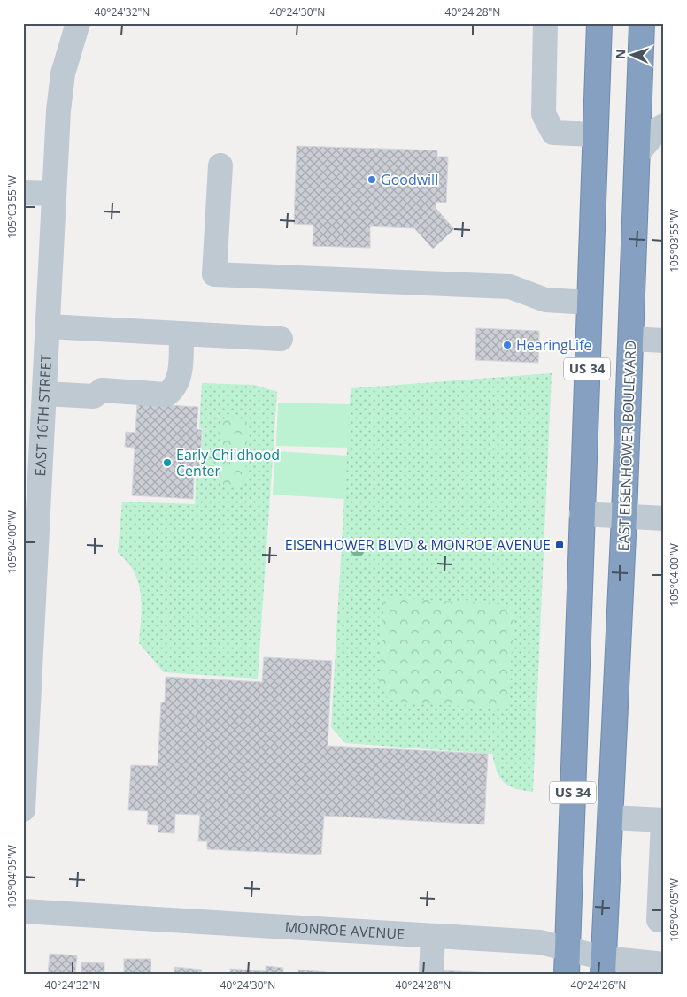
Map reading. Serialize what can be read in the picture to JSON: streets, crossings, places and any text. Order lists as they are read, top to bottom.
{
  "streets": {
    "highway": ["US 34", "EAST EISENHOWER BOULEVARD"],
    "street": ["EAST 16TH STREET", "MONROE AVENUE"]
  },
  "crossings": [
    ["US 34", "MONROE AVENUE"],
    ["EAST EISENHOWER BOULEVARD", "MONROE AVENUE"]
  ],
  "places": {
    "other": ["Goodwill", "HearingLife", "Early Childhood Center"],
    "transit": ["EISENHOWER BLVD & MONROE AVENUE"]
  },
  "north": "left",
  "coordinates": [
    "40°24'32\"N",
    "40°24'30\"N",
    "40°24'28\"N",
    "105°03'55\"W",
    "105°04'00\"W",
    "105°04'05\"W",
    "40°24'26\"N"
  ]
}
